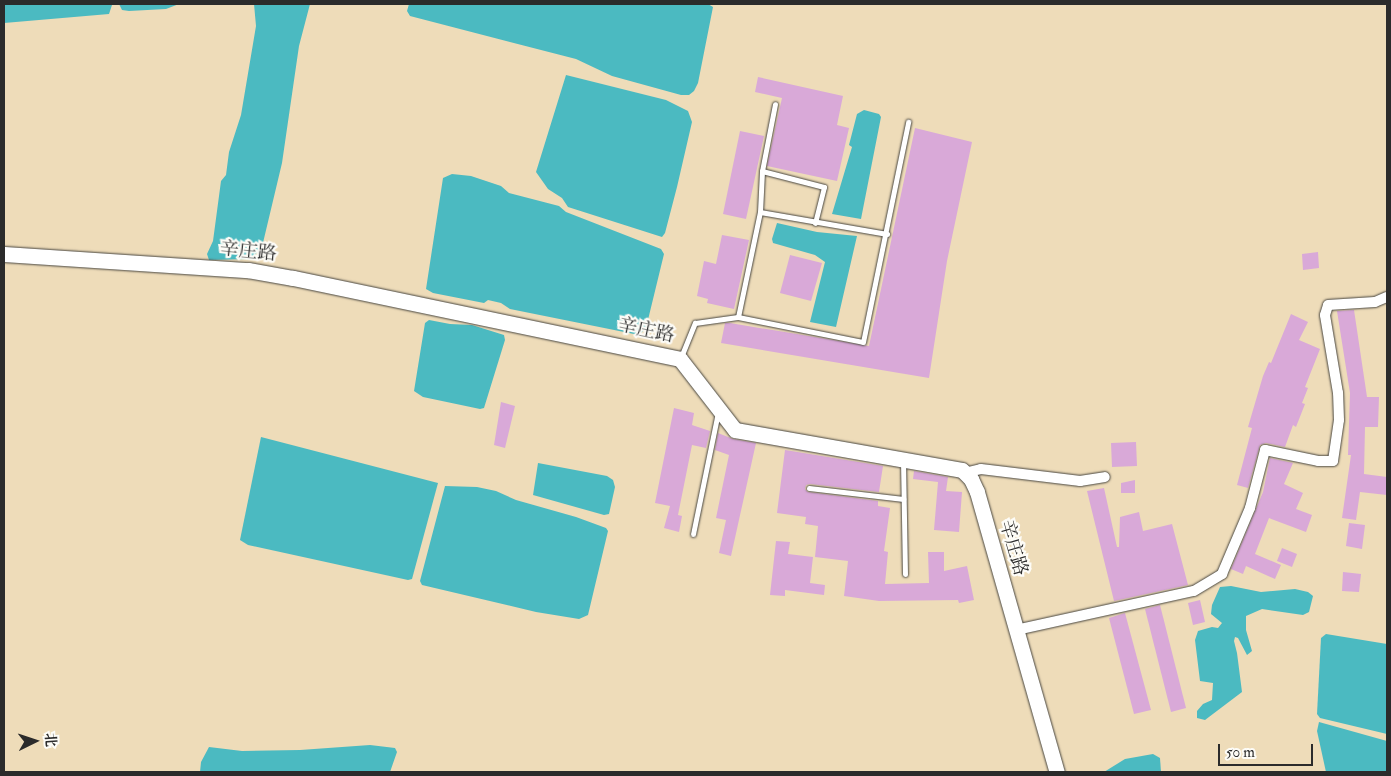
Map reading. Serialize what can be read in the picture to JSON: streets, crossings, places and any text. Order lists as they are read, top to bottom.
{
  "streets": {
    "street": ["辛庄路"]
  },
  "scale_bar": "50 m",
  "north": "right"
}
